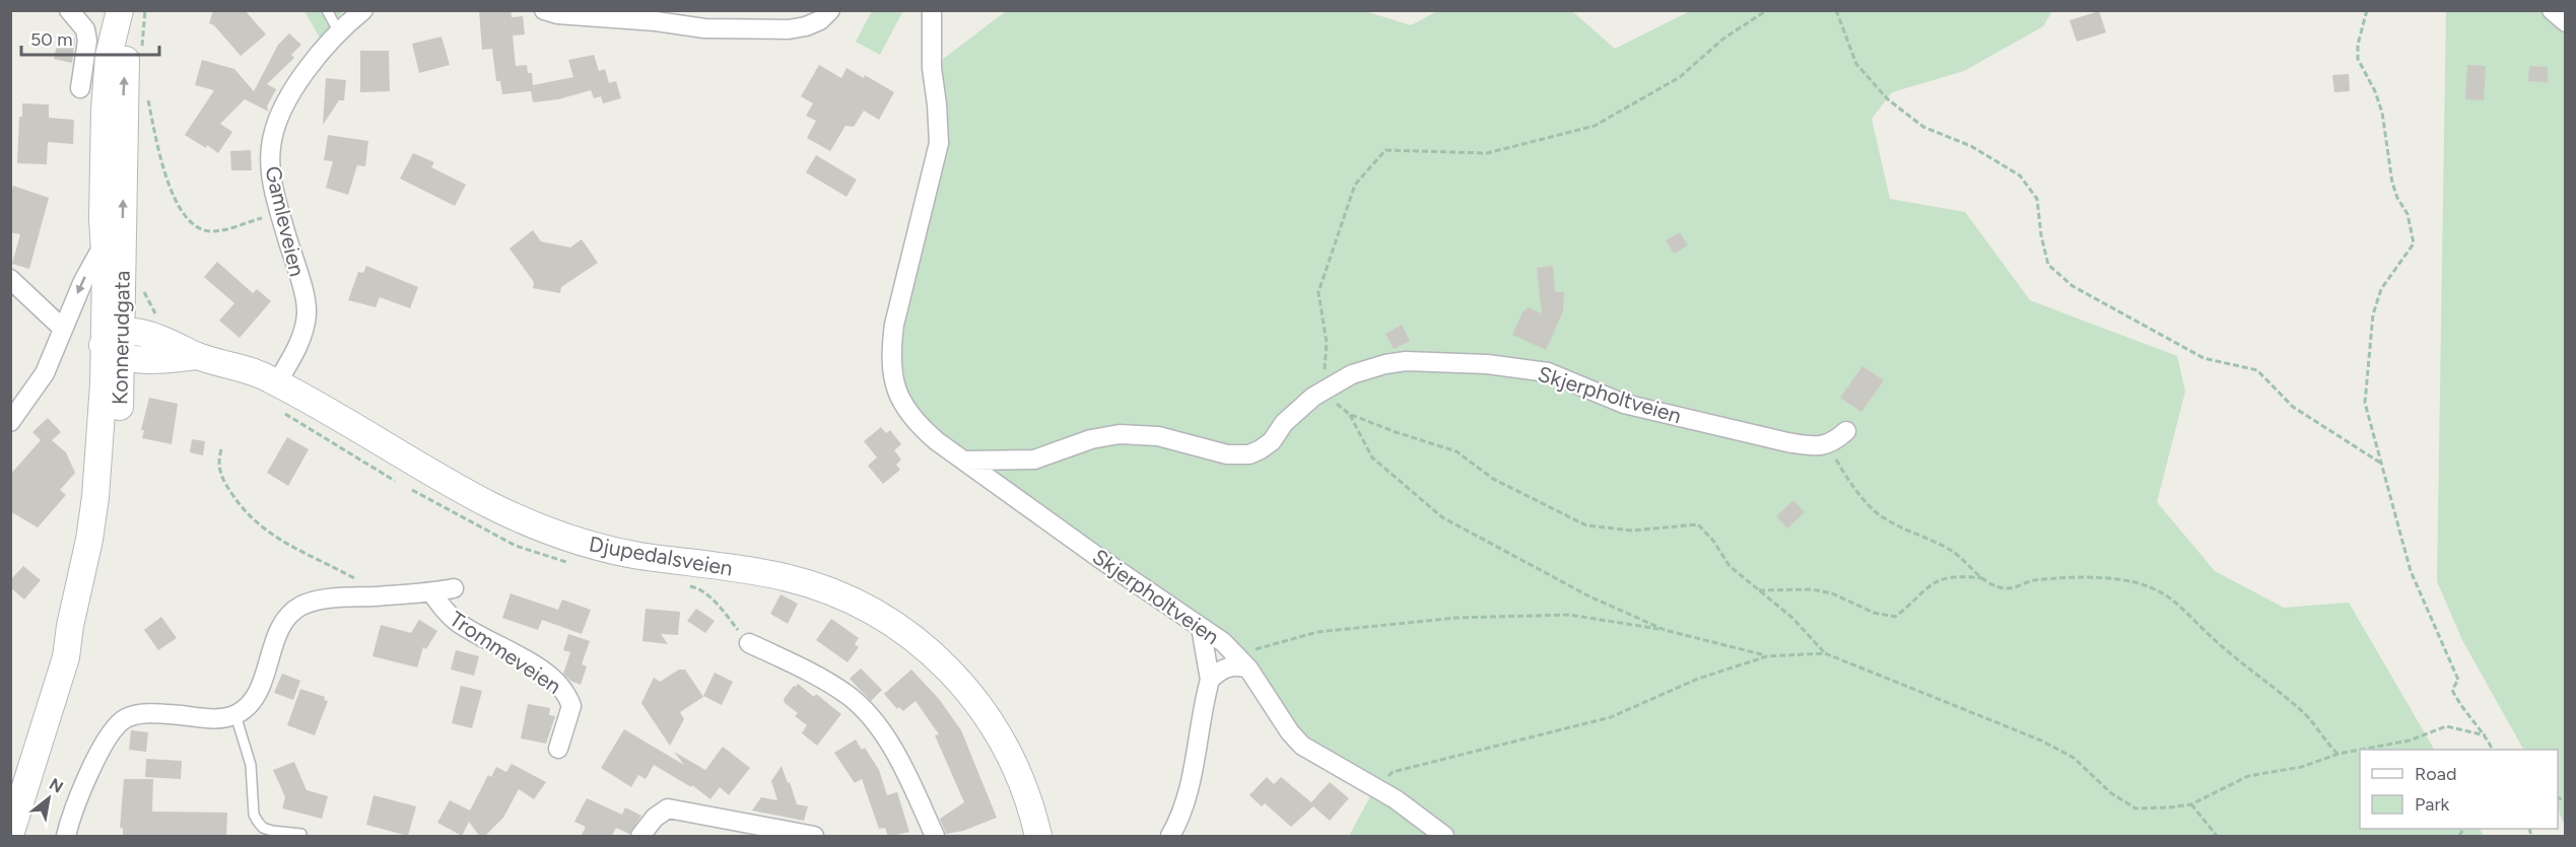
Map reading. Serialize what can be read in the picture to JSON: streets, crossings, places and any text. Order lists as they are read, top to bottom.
{
  "streets": {
    "street": [
      "Gamleveien",
      "Konnerudgata",
      "Skjerpholtveien",
      "Djupedalsveien",
      "Trommeveien"
    ]
  },
  "crossings": [
    ["Gamleveien", "Djupedalsveien"],
    ["Konnerudgata", "Djupedalsveien"]
  ],
  "legend": ["Road", "Park"],
  "scale_bar": "50 m",
  "north": "top right"
}
